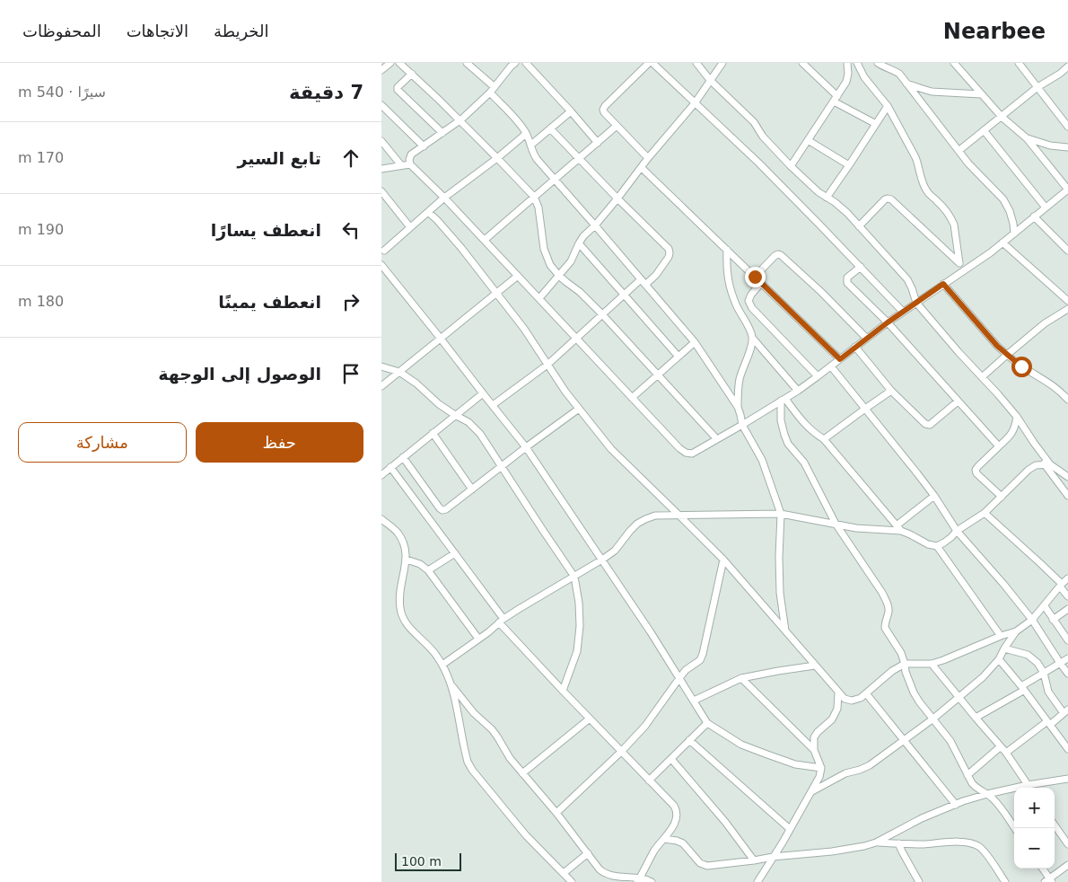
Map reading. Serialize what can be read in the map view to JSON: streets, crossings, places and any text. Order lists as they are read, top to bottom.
{
  "scale_bar": "100 m",
  "page": {
    "header": "Nearbee",
    "nav": ["الخريطة", "الاتجاهات", "المحفوظات"],
    "heading": ["7 دقيقة", "سيرًا · 540 m"],
    "list": [
      ["تابع السير", "170 m"],
      ["انعطف يسارًا", "190 m"],
      ["انعطف يمينًا", "180 m"],
      "الوصول إلى الوجهة"
    ],
    "buttons": ["حفظ", "مشاركة"],
    "map_buttons": ["+", "−"],
    "scale": "100 m"
  }
}
